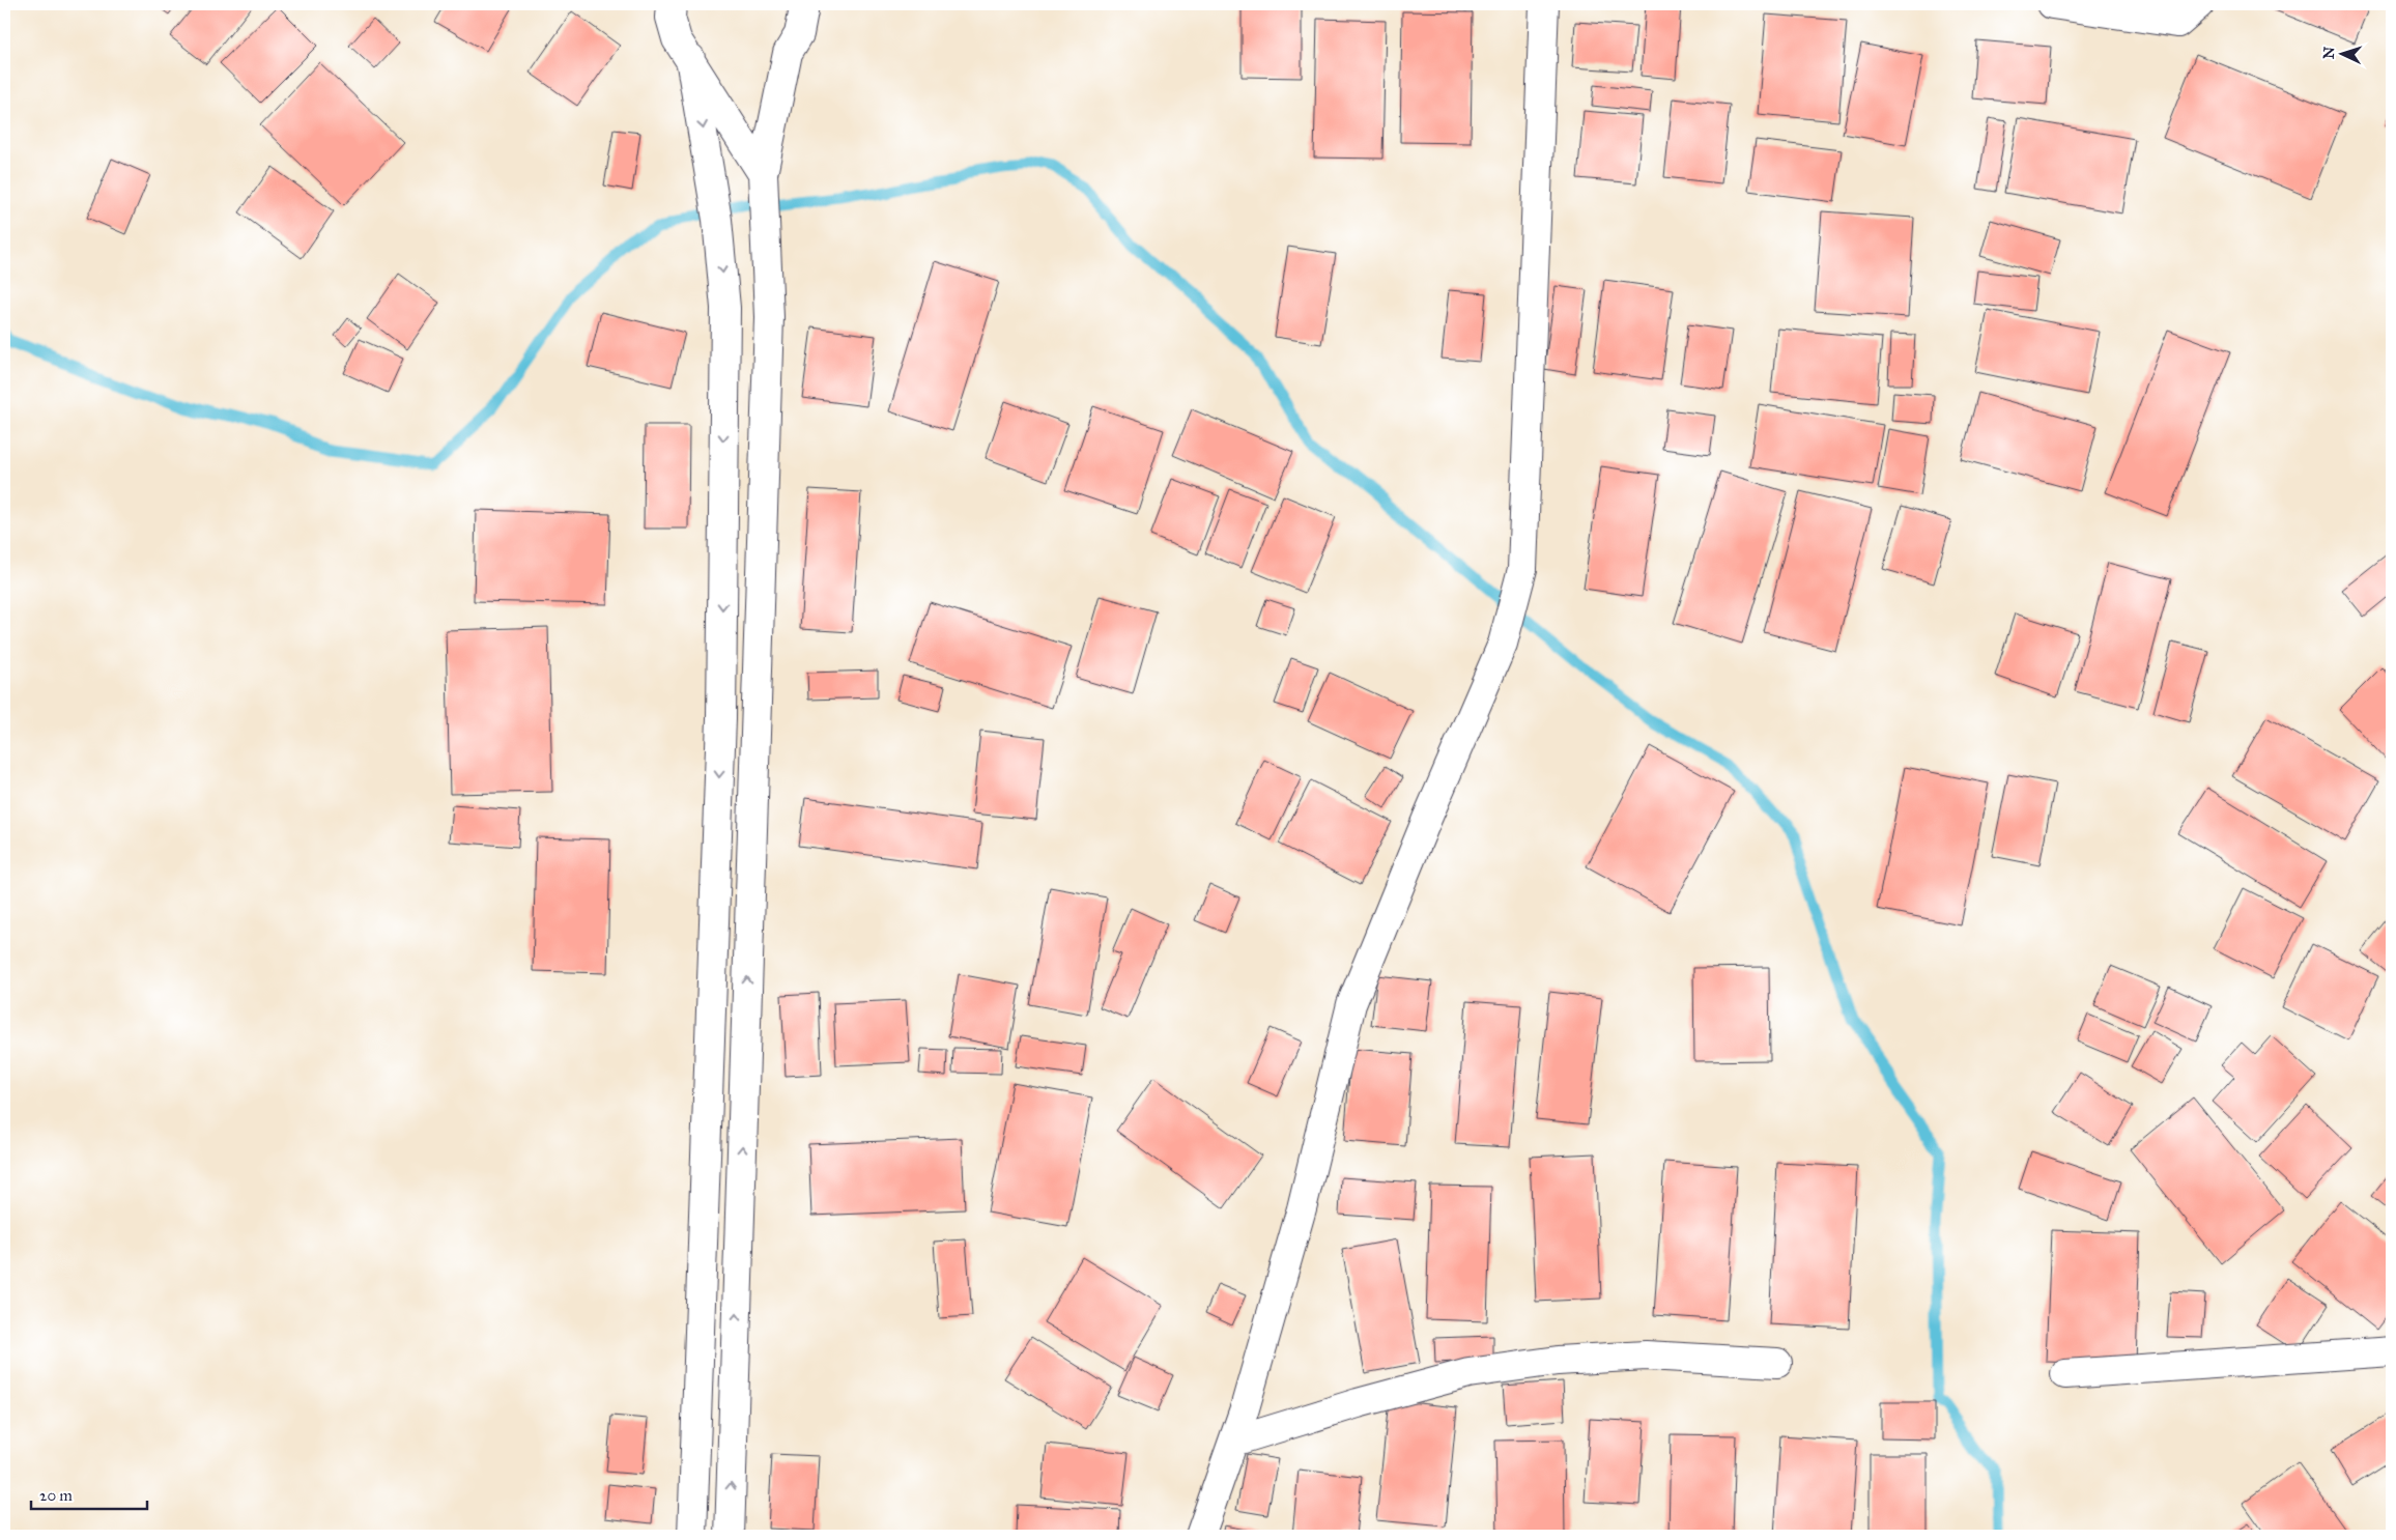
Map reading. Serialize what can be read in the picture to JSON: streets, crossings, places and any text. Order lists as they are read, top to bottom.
{
  "scale_bar": "20 m",
  "north": "left"
}
